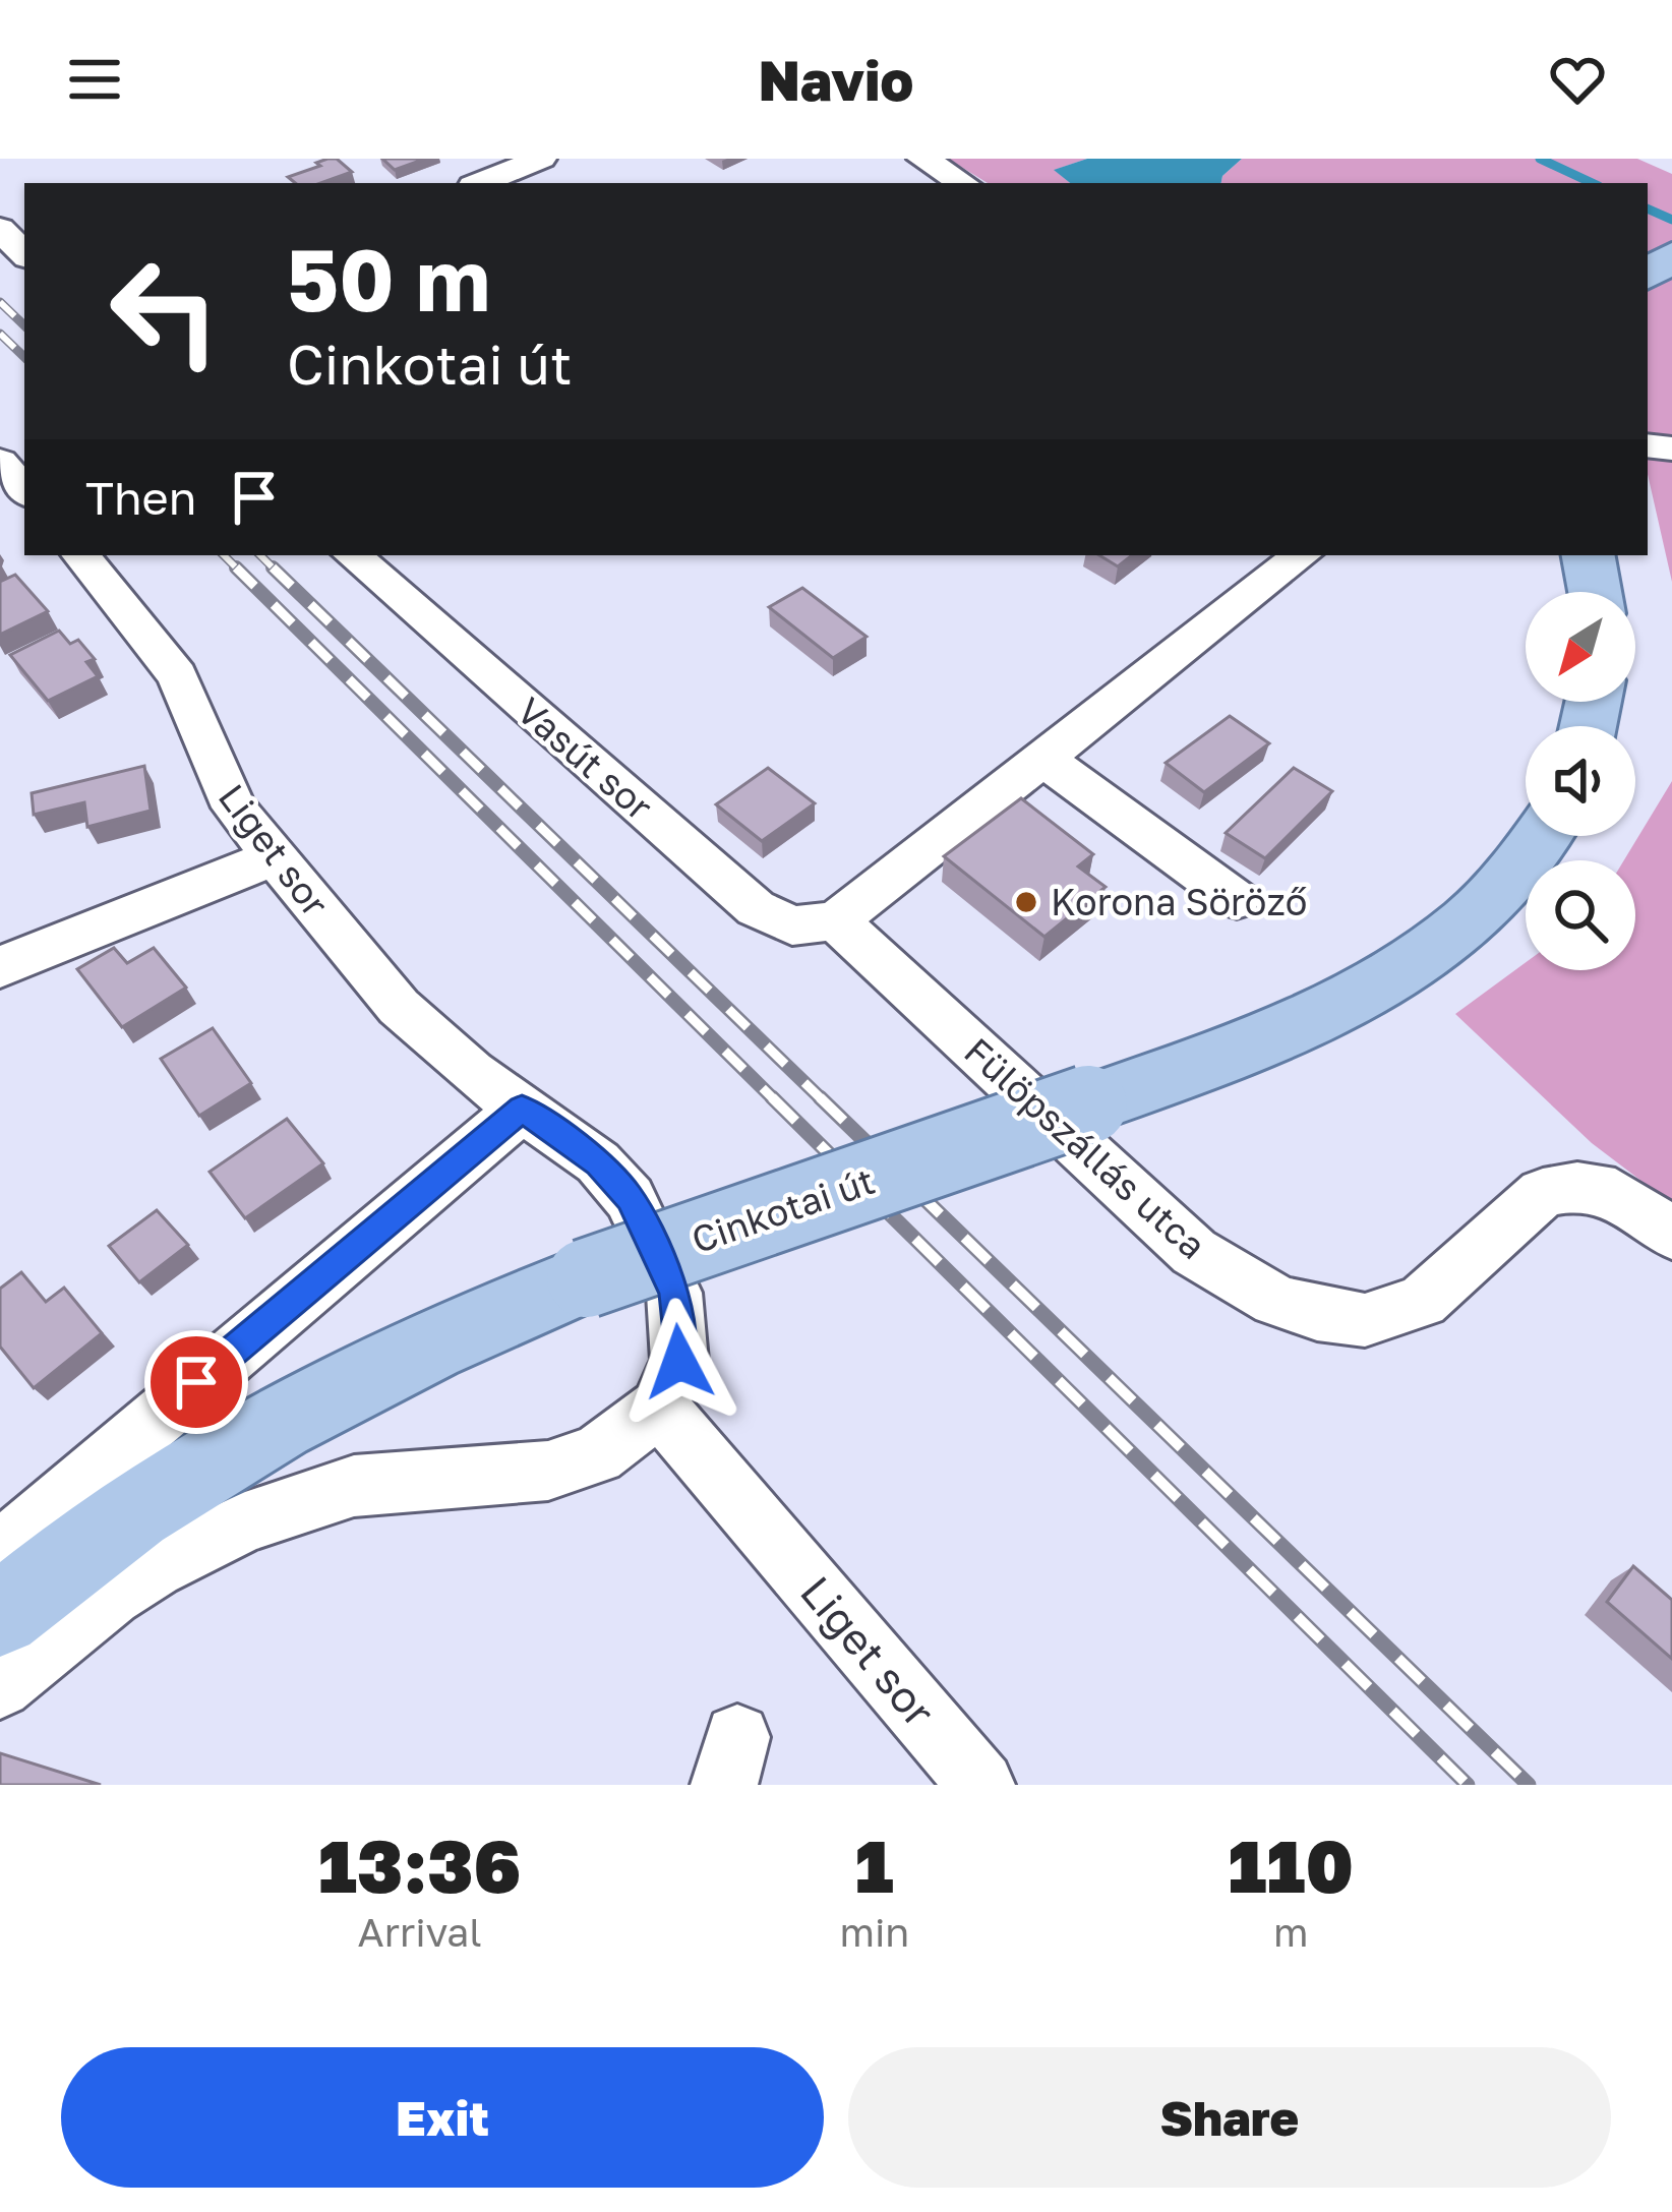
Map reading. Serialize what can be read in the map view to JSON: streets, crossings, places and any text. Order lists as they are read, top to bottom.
{
  "streets": {
    "main road": ["Cinkotai út"],
    "street": ["Vasút sor", "Liget sor", "Fülöpszállás utca"]
  },
  "crossings": [
    ["Vasút sor", "Fülöpszállás utca"]
  ],
  "places": ["Korona Söröző"],
  "north": "bottom left",
  "page": {
    "header": "Navio",
    "turn": ["50 m", "Cinkotai út"],
    "then": "Then",
    "eta": [
      "13:36",
      "Arrival",
      "1",
      "min",
      "110",
      "m"
    ],
    "buttons": ["Exit", "Share"]
  }
}
